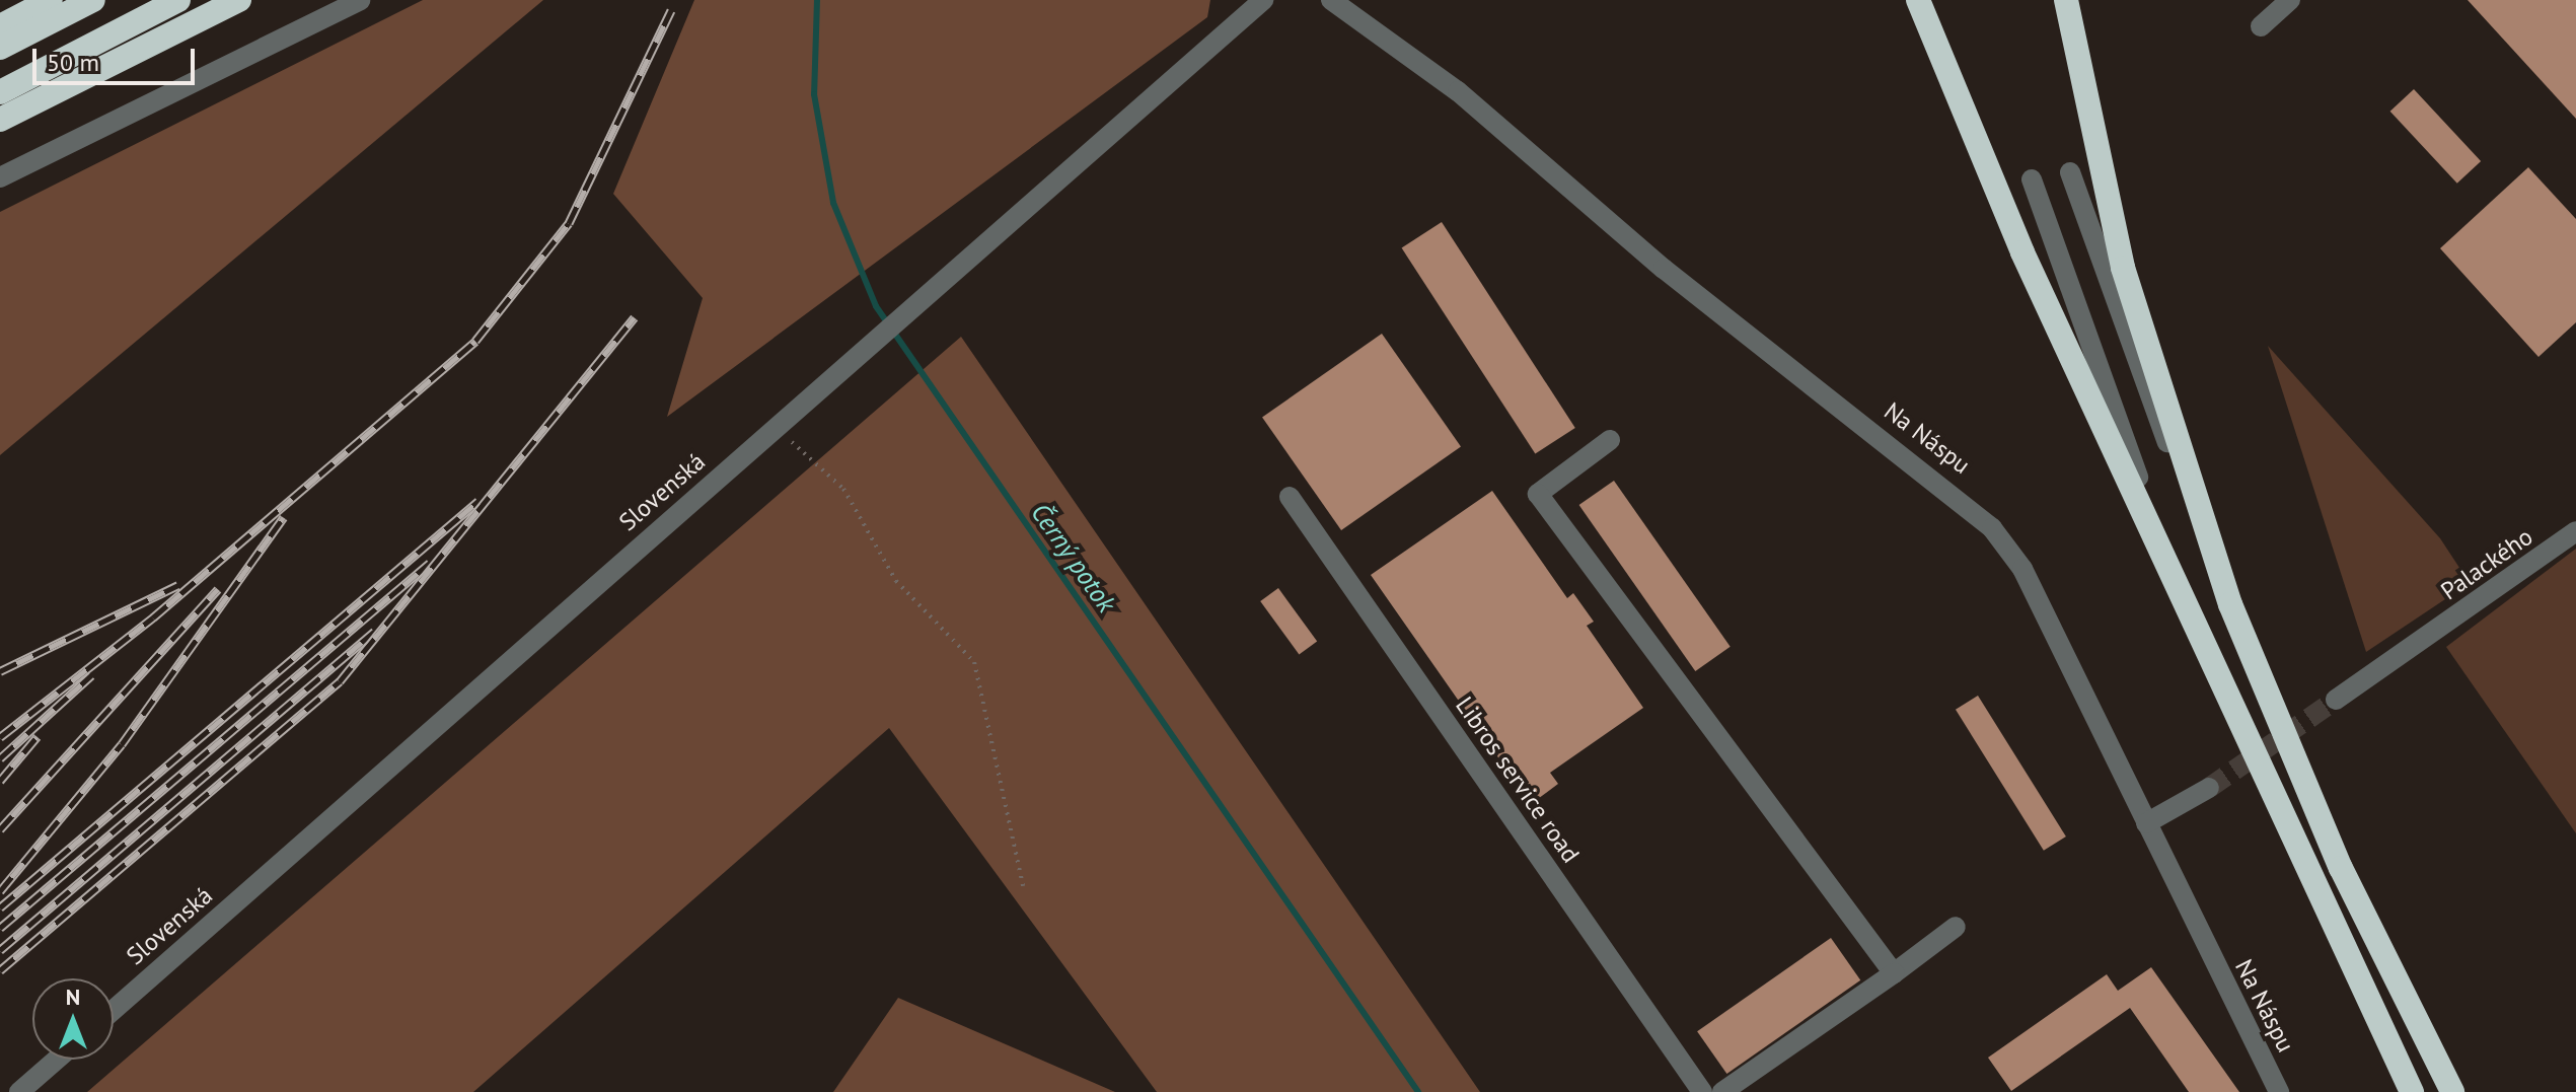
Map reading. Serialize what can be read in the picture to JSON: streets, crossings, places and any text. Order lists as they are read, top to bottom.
{
  "streets": {
    "street": [
      "Na Náspu",
      "Slovenská",
      "Palackého",
      "Libros service road"
    ]
  },
  "water": ["Černý potok"],
  "scale_bar": "50 m",
  "north": "top"
}
